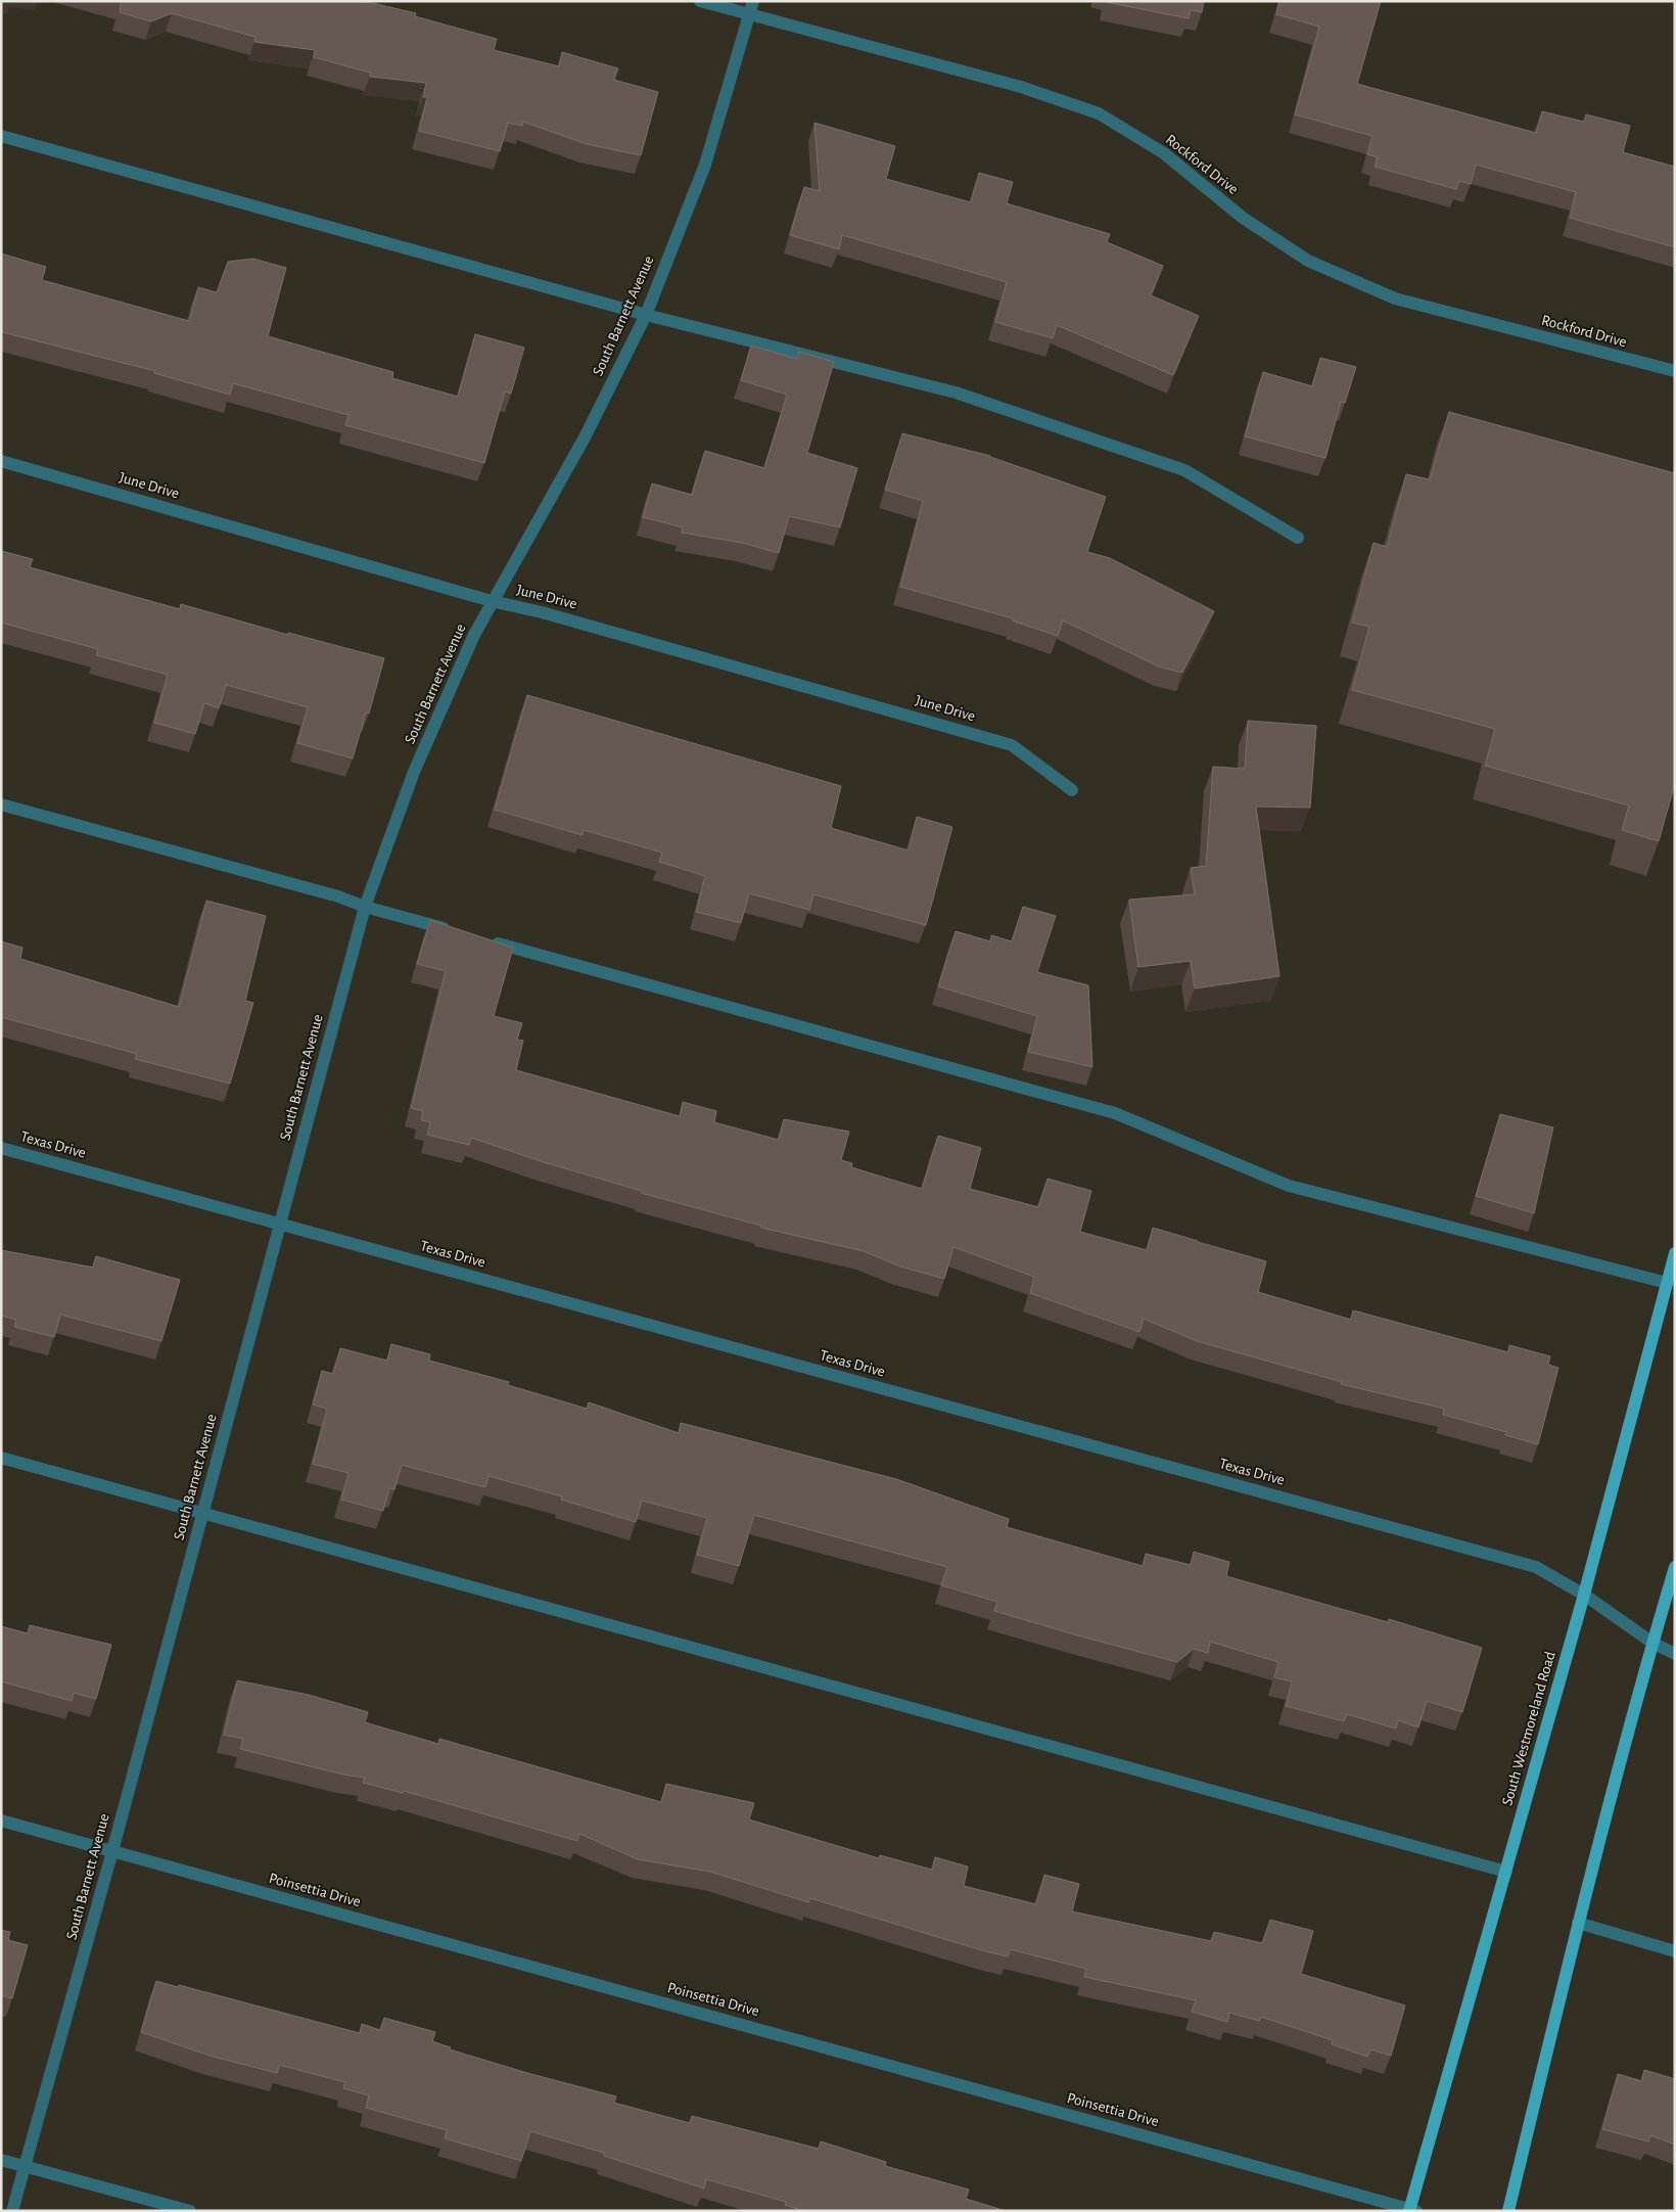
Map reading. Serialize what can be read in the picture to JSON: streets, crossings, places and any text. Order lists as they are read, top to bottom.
{
  "streets": {
    "main road": ["South Westmoreland Road"],
    "street": [
      "Rockford Drive",
      "South Barnett Avenue",
      "June Drive",
      "Texas Drive",
      "Poinsettia Drive"
    ]
  },
  "crossings": [
    ["Rockford Drive", "South Barnett Avenue"],
    ["South Barnett Avenue", "June Drive"],
    ["South Barnett Avenue", "Texas Drive"],
    ["South Barnett Avenue", "Poinsettia Drive"],
    ["Texas Drive", "South Westmoreland Road"],
    ["South Westmoreland Road", "Poinsettia Drive"]
  ]
}
